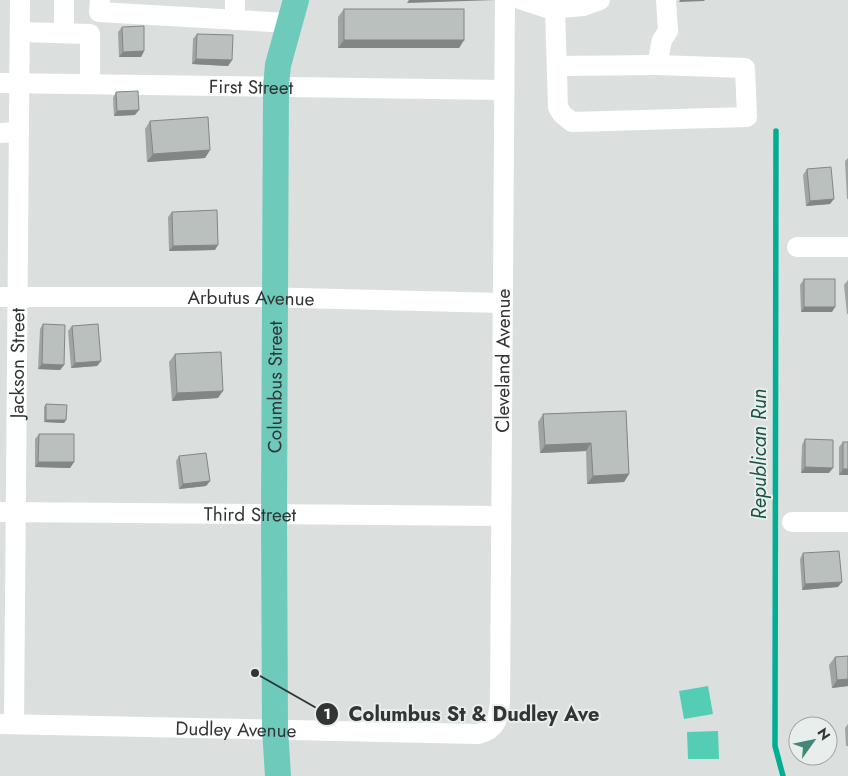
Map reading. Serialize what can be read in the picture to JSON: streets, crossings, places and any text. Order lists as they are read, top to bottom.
{
  "streets": {
    "main road": ["Columbus Street"],
    "street": [
      "First Street",
      "Arbutus Avenue",
      "Cleveland Avenue",
      "Jackson Street",
      "Third Street",
      "Dudley Avenue"
    ]
  },
  "crossings": [
    ["First Street", "Cleveland Avenue"],
    ["First Street", "Jackson Street"],
    ["First Street", "Columbus Street"],
    ["Arbutus Avenue", "Cleveland Avenue"],
    ["Arbutus Avenue", "Jackson Street"],
    ["Arbutus Avenue", "Columbus Street"],
    ["Cleveland Avenue", "Third Street"],
    ["Cleveland Avenue", "Dudley Avenue"],
    ["Jackson Street", "Third Street"],
    ["Jackson Street", "Dudley Avenue"],
    ["Columbus Street", "Third Street"],
    ["Columbus Street", "Dudley Avenue"]
  ],
  "water": ["Republican Run"],
  "places": ["Columbus St & Dudley Ave"],
  "north": "top right"
}
